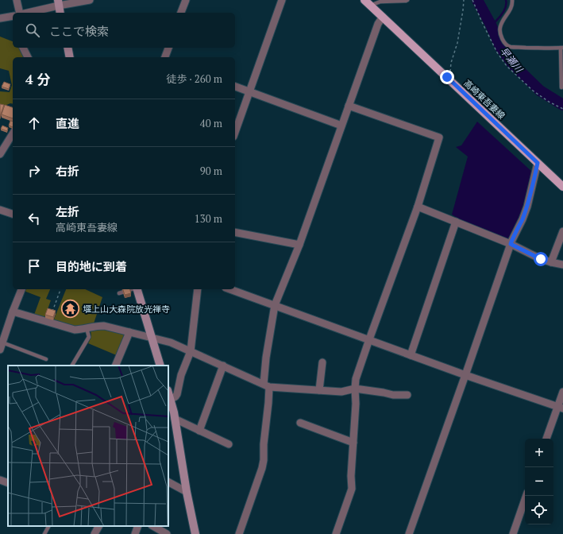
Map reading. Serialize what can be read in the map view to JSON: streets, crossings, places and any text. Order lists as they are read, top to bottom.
{
  "streets": {
    "main road": ["高崎東吾妻線"]
  },
  "water": ["早瀬川"],
  "places": {
    "temple": ["堰上山大森院放光禅寺"]
  },
  "page": {
    "search": "ここで検索",
    "heading": ["4 分", "徒歩 · 260 m"],
    "list": [
      ["直進", "40 m"],
      ["右折", "90 m"],
      ["左折", "高崎東吾妻線", "130 m"],
      "目的地に到着"
    ],
    "map_buttons": ["+", "−"]
  }
}
